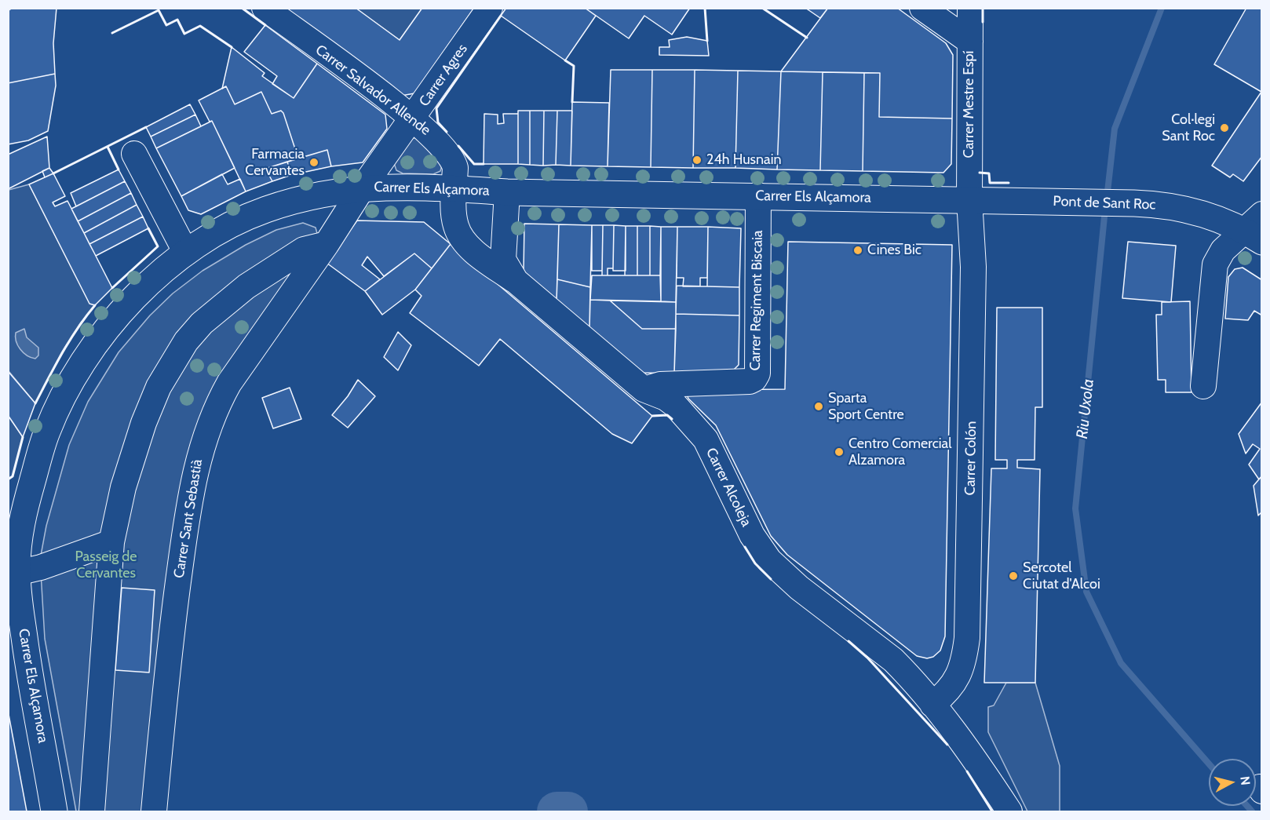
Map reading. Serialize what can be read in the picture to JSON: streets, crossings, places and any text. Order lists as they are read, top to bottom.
{
  "streets": {
    "main road": ["Carrer Els Alçamora", "Pont de Sant Roc"],
    "street": [
      "Carrer Agres",
      "Carrer Salvador Allende",
      "Carrer Mestre Espí",
      "Carrer Regiment Biscaia",
      "Carrer Colón",
      "Carrer Alcoleja",
      "Carrer Sant Sebastià"
    ]
  },
  "crossings": [
    ["Carrer Agres", "Carrer Salvador Allende"],
    ["Carrer Agres", "Carrer Els Alçamora"],
    ["Carrer Agres", "Carrer Sant Sebastià"],
    ["Carrer Salvador Allende", "Carrer Els Alçamora"],
    ["Carrer Salvador Allende", "Carrer Alcoleja"],
    ["Carrer Mestre Espí", "Carrer Els Alçamora"],
    ["Carrer Mestre Espí", "Pont de Sant Roc"],
    ["Carrer Mestre Espí", "Carrer Colón"],
    ["Carrer Els Alçamora", "Pont de Sant Roc"],
    ["Carrer Els Alçamora", "Carrer Regiment Biscaia"],
    ["Carrer Els Alçamora", "Carrer Colón"],
    ["Carrer Els Alçamora", "Carrer Alcoleja"],
    ["Carrer Els Alçamora", "Carrer Sant Sebastià"],
    ["Pont de Sant Roc", "Carrer Colón"],
    ["Carrer Regiment Biscaia", "Carrer Alcoleja"],
    ["Carrer Colón", "Carrer Alcoleja"]
  ],
  "water": ["Riu Uxola"],
  "parks": ["Passeig de Cervantes"],
  "places": [
    "Col·legi Sant Roc",
    "24h Husnain",
    "Farmacia Cervantes",
    "Cines Bic",
    "Sparta Sport Centre",
    "Centro Comercial Alzamora",
    "Sercotel Ciutat d'Alcoi"
  ],
  "north": "right"
}
